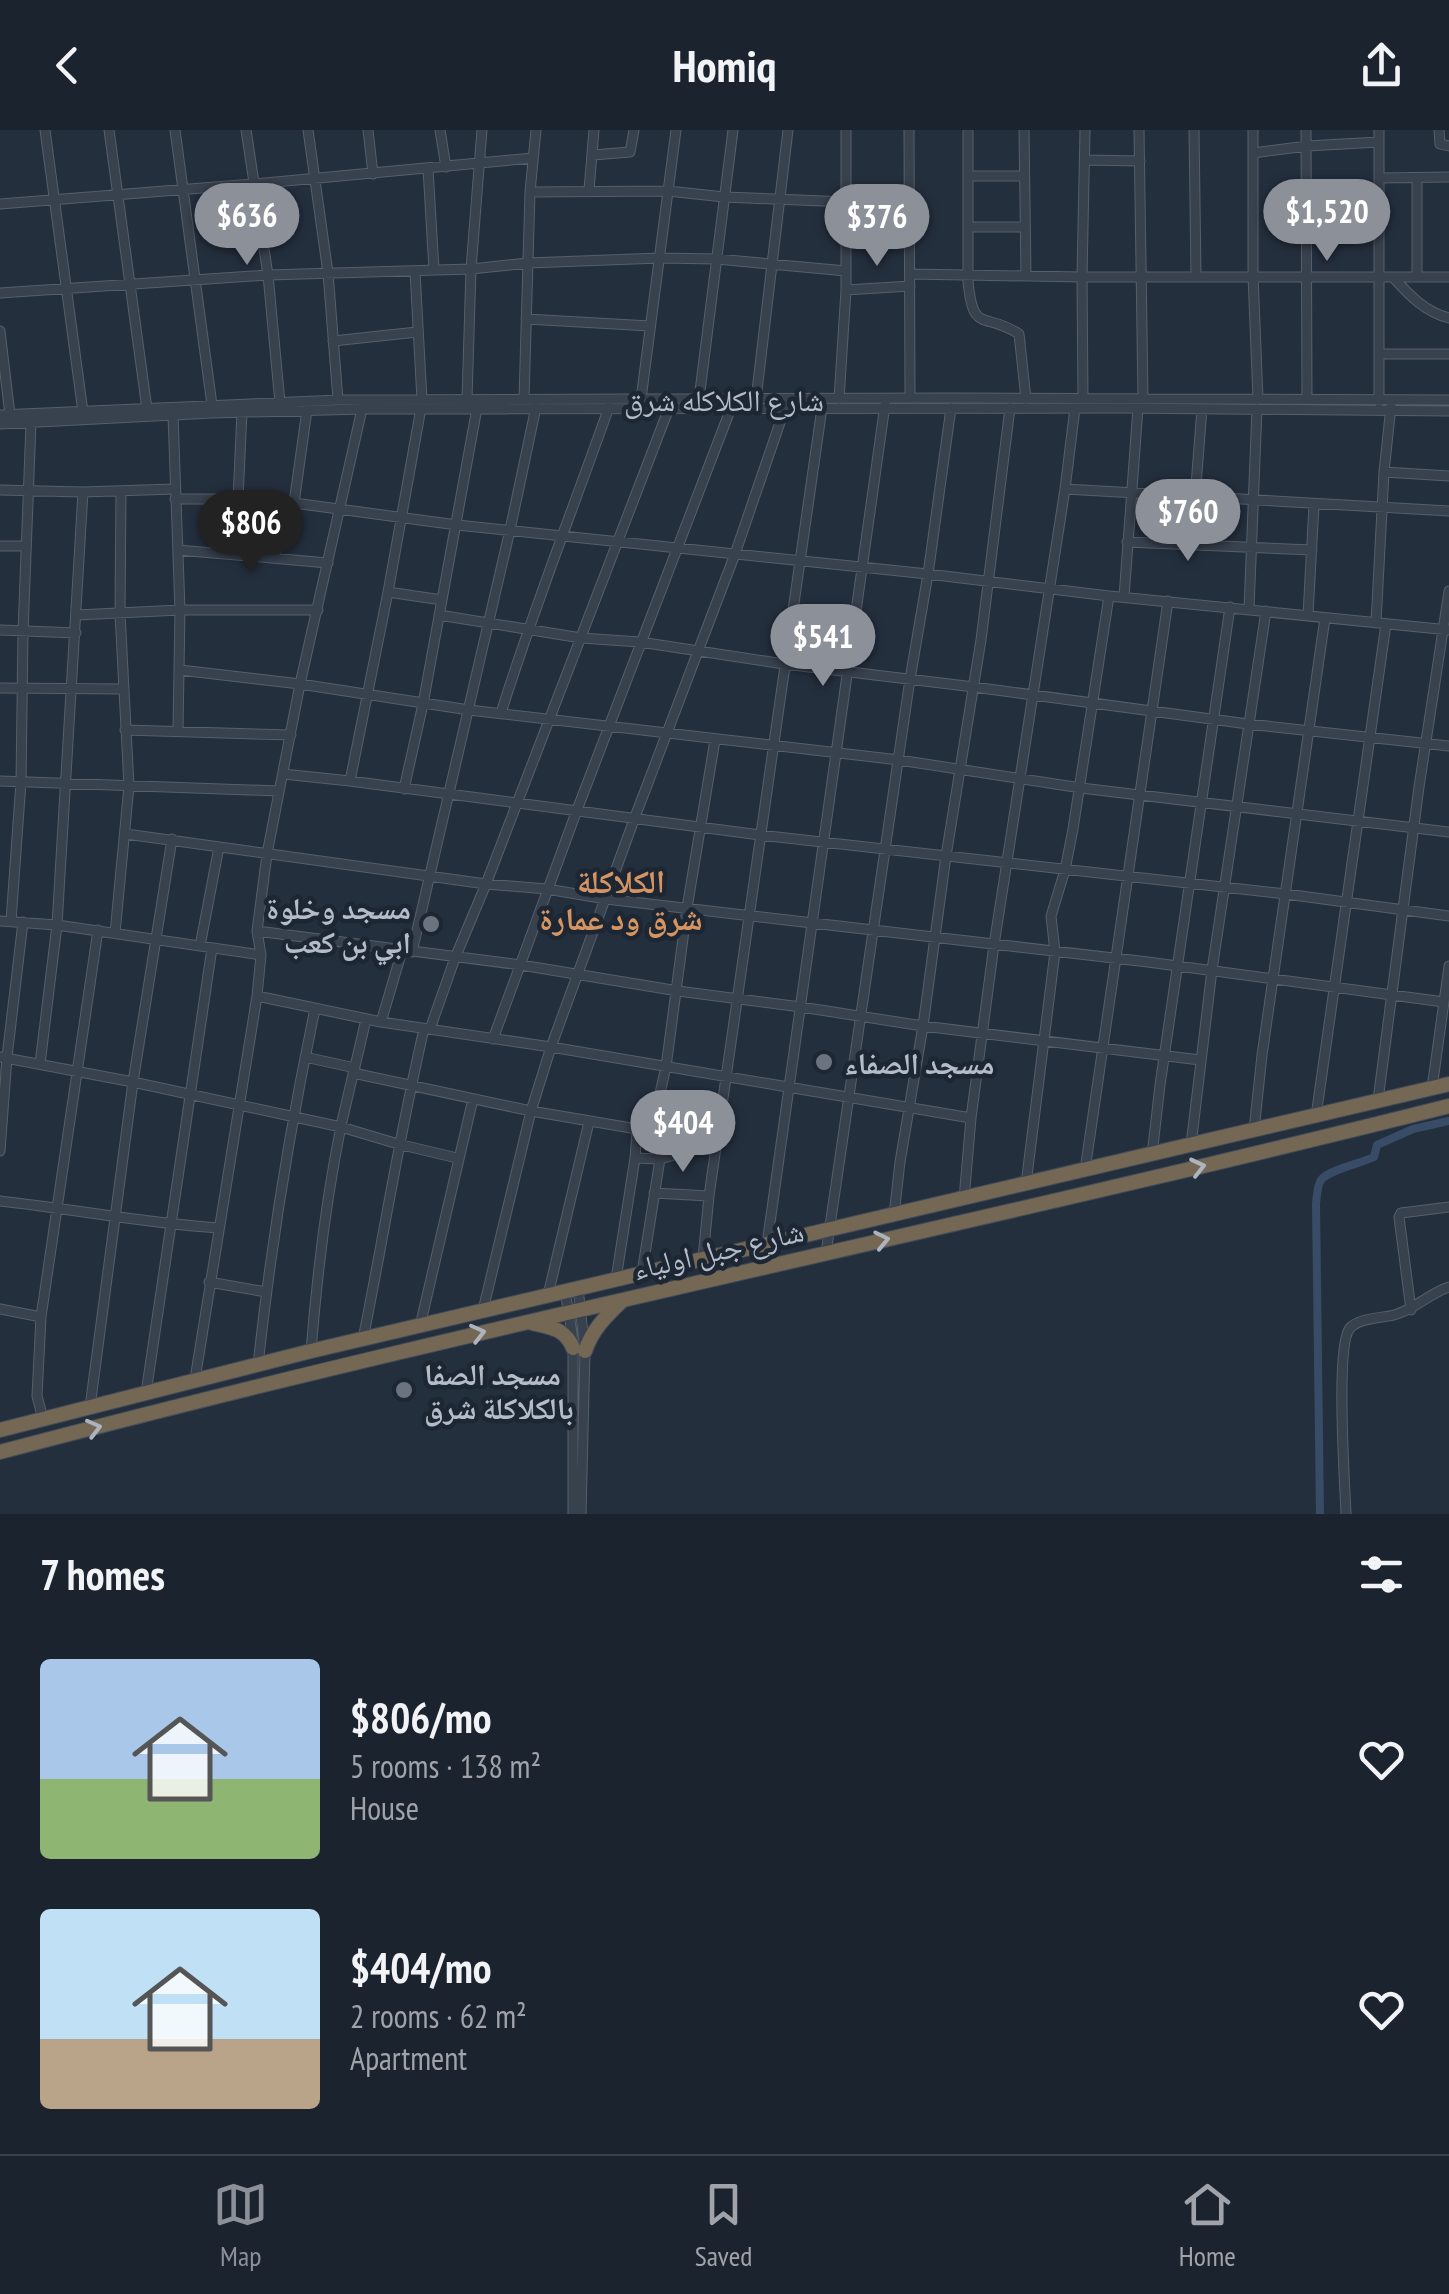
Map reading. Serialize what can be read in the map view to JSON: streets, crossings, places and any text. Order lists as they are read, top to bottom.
{
  "streets": {
    "highway": ["شارع جبل اولياء"],
    "street": ["شارع الكلاكله شرق"]
  },
  "districts": ["الكلاكلة شرق ود عمارة"],
  "places": ["مسجد وخلوة ابي بن كعب", "مسجد الصفاء", "مسجد الصفا بالكلاكلة شرق"],
  "page": {
    "header": "Homiq",
    "price": [
      "$1,520",
      "$636",
      "$376",
      "$760",
      "$806",
      "$541",
      "$404"
    ],
    "heading": "7 homes",
    "list": [
      {
        "name": "$806/mo",
        "note": "5 rooms · 138 m² · House"
      },
      {
        "name": "$404/mo",
        "note": "2 rooms · 62 m² · Apartment"
      }
    ],
    "tabs": ["Map", "Saved", "Home"]
  }
}
